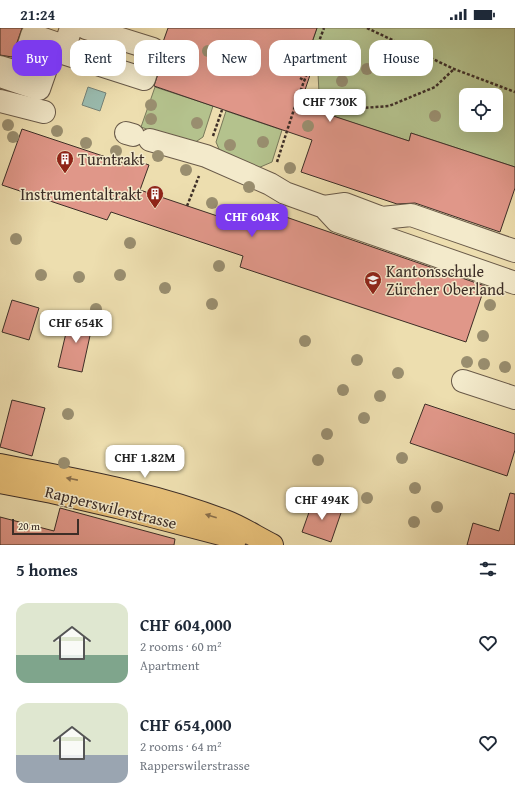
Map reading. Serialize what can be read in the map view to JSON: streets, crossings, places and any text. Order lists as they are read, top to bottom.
{
  "streets": {
    "main road": ["Rapperswilerstrasse"]
  },
  "places": {
    "building": ["Turntrakt", "Instrumentaltrakt"],
    "school or university": ["Kantonsschule Zürcher Oberland"]
  },
  "scale_bar": "20 m",
  "page": {
    "status": "21:24",
    "chip": [
      "Buy",
      "Rent",
      "Filters",
      "New",
      "Apartment",
      "House"
    ],
    "price": [
      "CHF 730K",
      "CHF 604K",
      "CHF 654K",
      "CHF 1.82M",
      "CHF 494K"
    ],
    "scale": "20 m",
    "heading": "5 homes",
    "list": [
      {
        "name": "CHF 604,000",
        "note": "2 rooms · 60 m² · Apartment"
      },
      {
        "name": "CHF 654,000",
        "note": "2 rooms · 64 m² · Rapperswilerstrasse"
      }
    ]
  }
}
